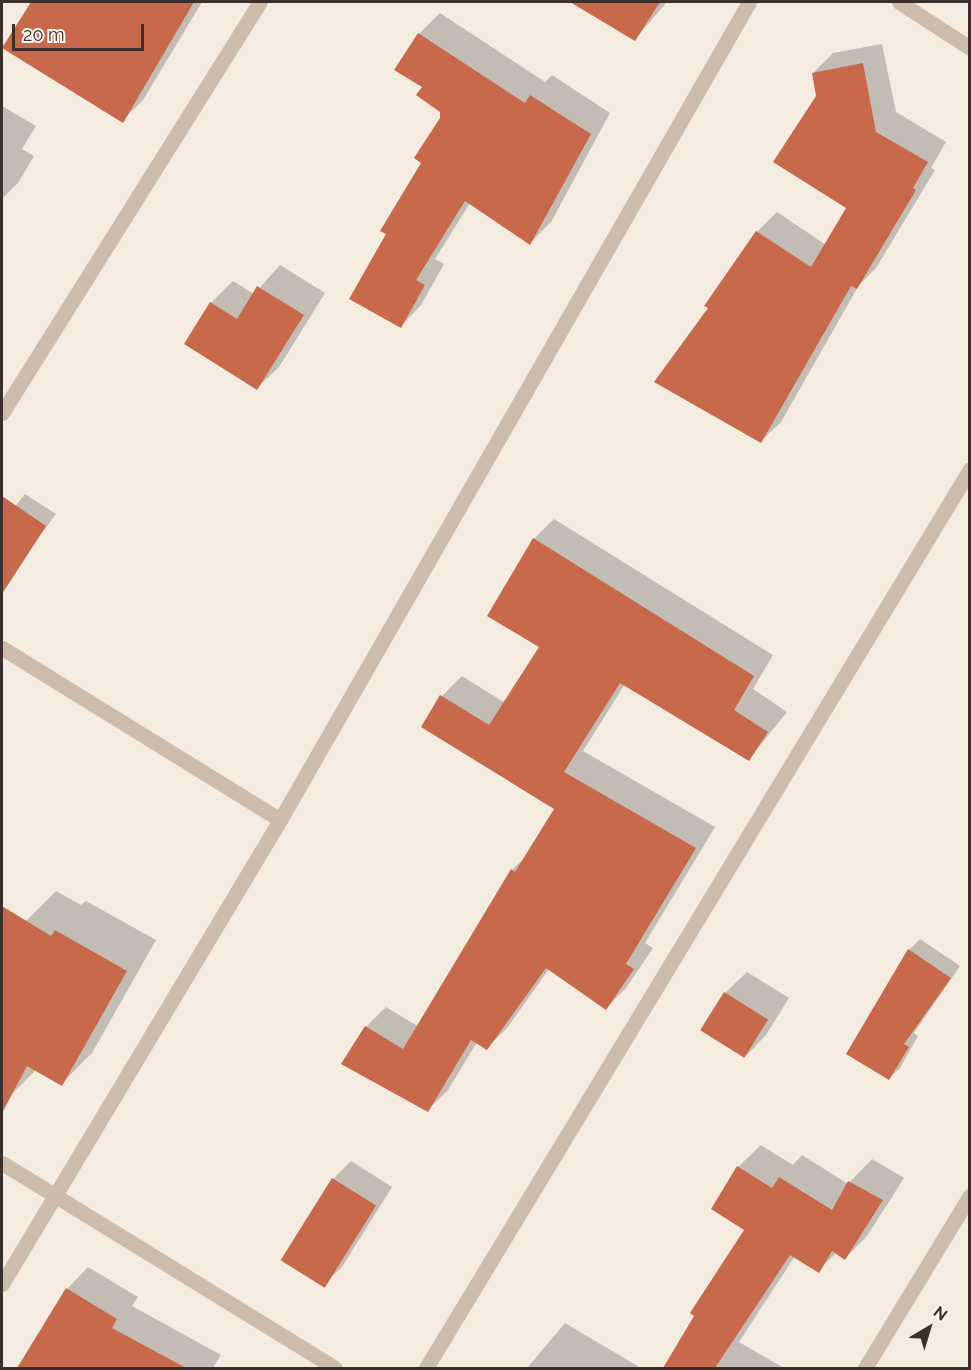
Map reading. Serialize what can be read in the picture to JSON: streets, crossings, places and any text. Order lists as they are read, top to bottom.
{
  "scale_bar": "20 m",
  "north": "top right"
}
